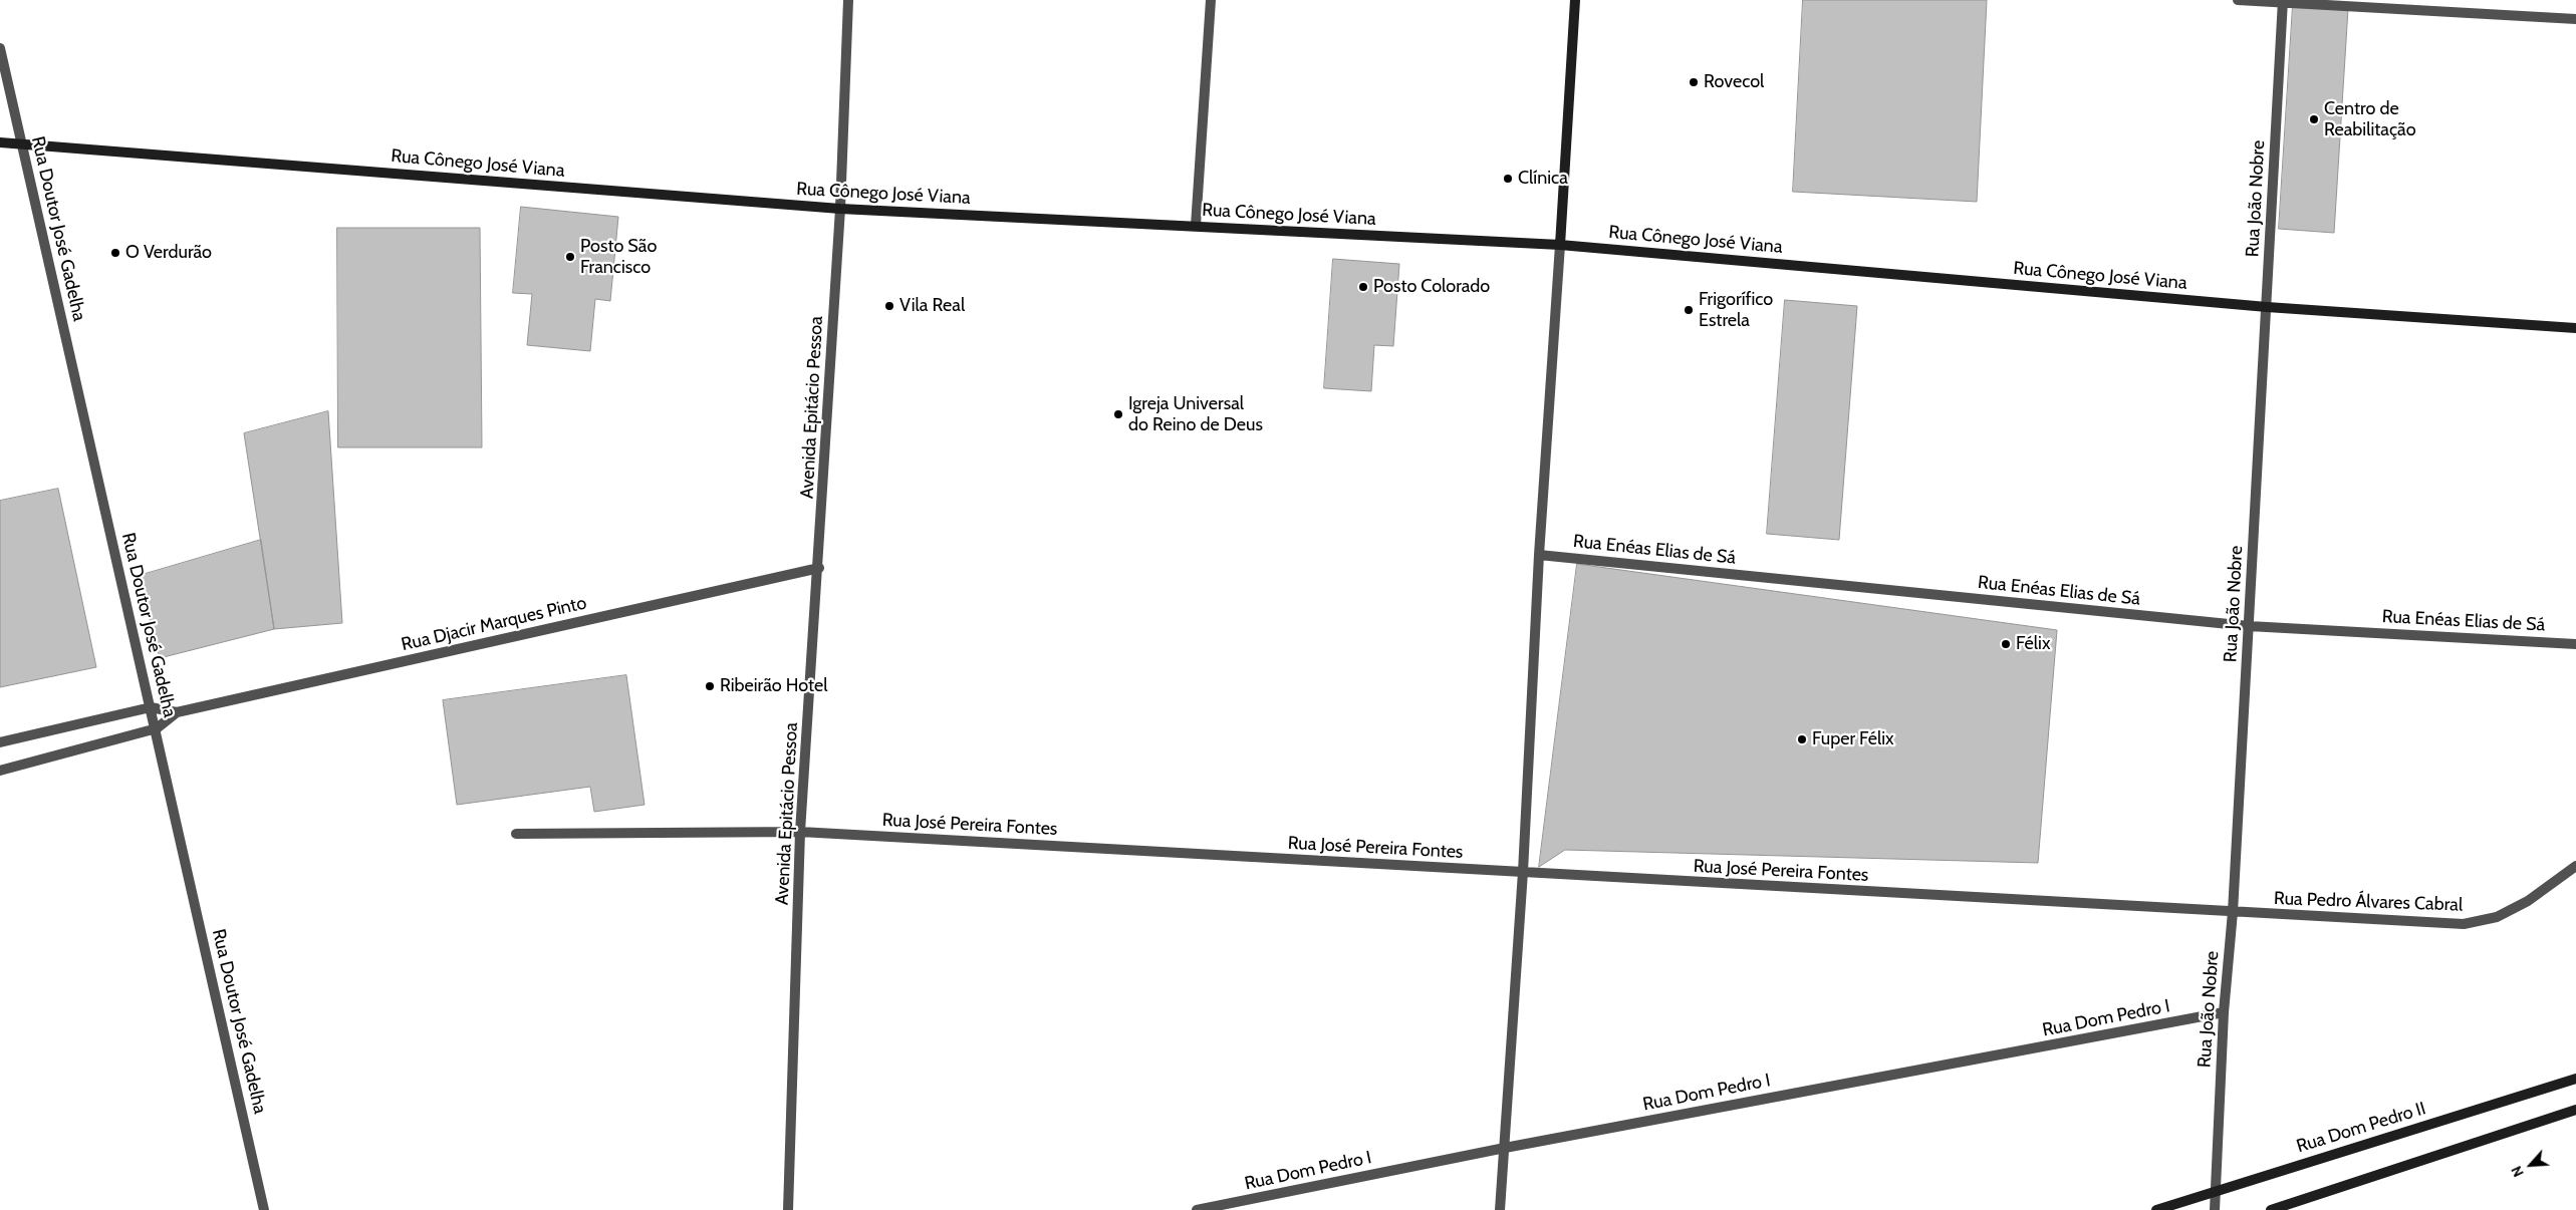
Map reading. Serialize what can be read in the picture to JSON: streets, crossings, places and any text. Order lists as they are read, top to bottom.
{
  "streets": {
    "main road": ["Rua Cônego José Viana", "Rua Dom Pedro II"],
    "street": [
      "Rua João Nobre",
      "Rua Doutor José Gadelha",
      "Avenida Epitácio Pessoa",
      "Rua Enéas Elias de Sá",
      "Rua Djacir Marques Pinto",
      "Rua José Pereira Fontes",
      "Rua Pedro Álvares Cabral",
      "Rua Dom Pedro I"
    ]
  },
  "crossings": [
    ["Rua Cônego José Viana", "Rua João Nobre"],
    ["Rua Cônego José Viana", "Rua Doutor José Gadelha"],
    ["Rua Cônego José Viana", "Avenida Epitácio Pessoa"],
    ["Rua João Nobre", "Rua Enéas Elias de Sá"],
    ["Rua João Nobre", "Rua José Pereira Fontes"],
    ["Rua João Nobre", "Rua Pedro Álvares Cabral"],
    ["Rua João Nobre", "Rua Dom Pedro I"],
    ["Rua João Nobre", "Rua Dom Pedro II"],
    ["Rua Doutor José Gadelha", "Rua Djacir Marques Pinto"],
    ["Avenida Epitácio Pessoa", "Rua Djacir Marques Pinto"],
    ["Avenida Epitácio Pessoa", "Rua José Pereira Fontes"],
    ["Rua José Pereira Fontes", "Rua Pedro Álvares Cabral"]
  ],
  "places": [
    "Rovecol",
    "Centro de Reabilitação",
    "Clínica",
    "O Verdurão",
    "Posto São Francisco",
    "Posto Colorado",
    "Vila Real",
    "Frigorífico Estrela",
    "Igreja Universal do Reino de Deus",
    "Félix",
    "Ribeirão Hotel",
    "Fuper Félix"
  ],
  "north": "bottom left"
}
